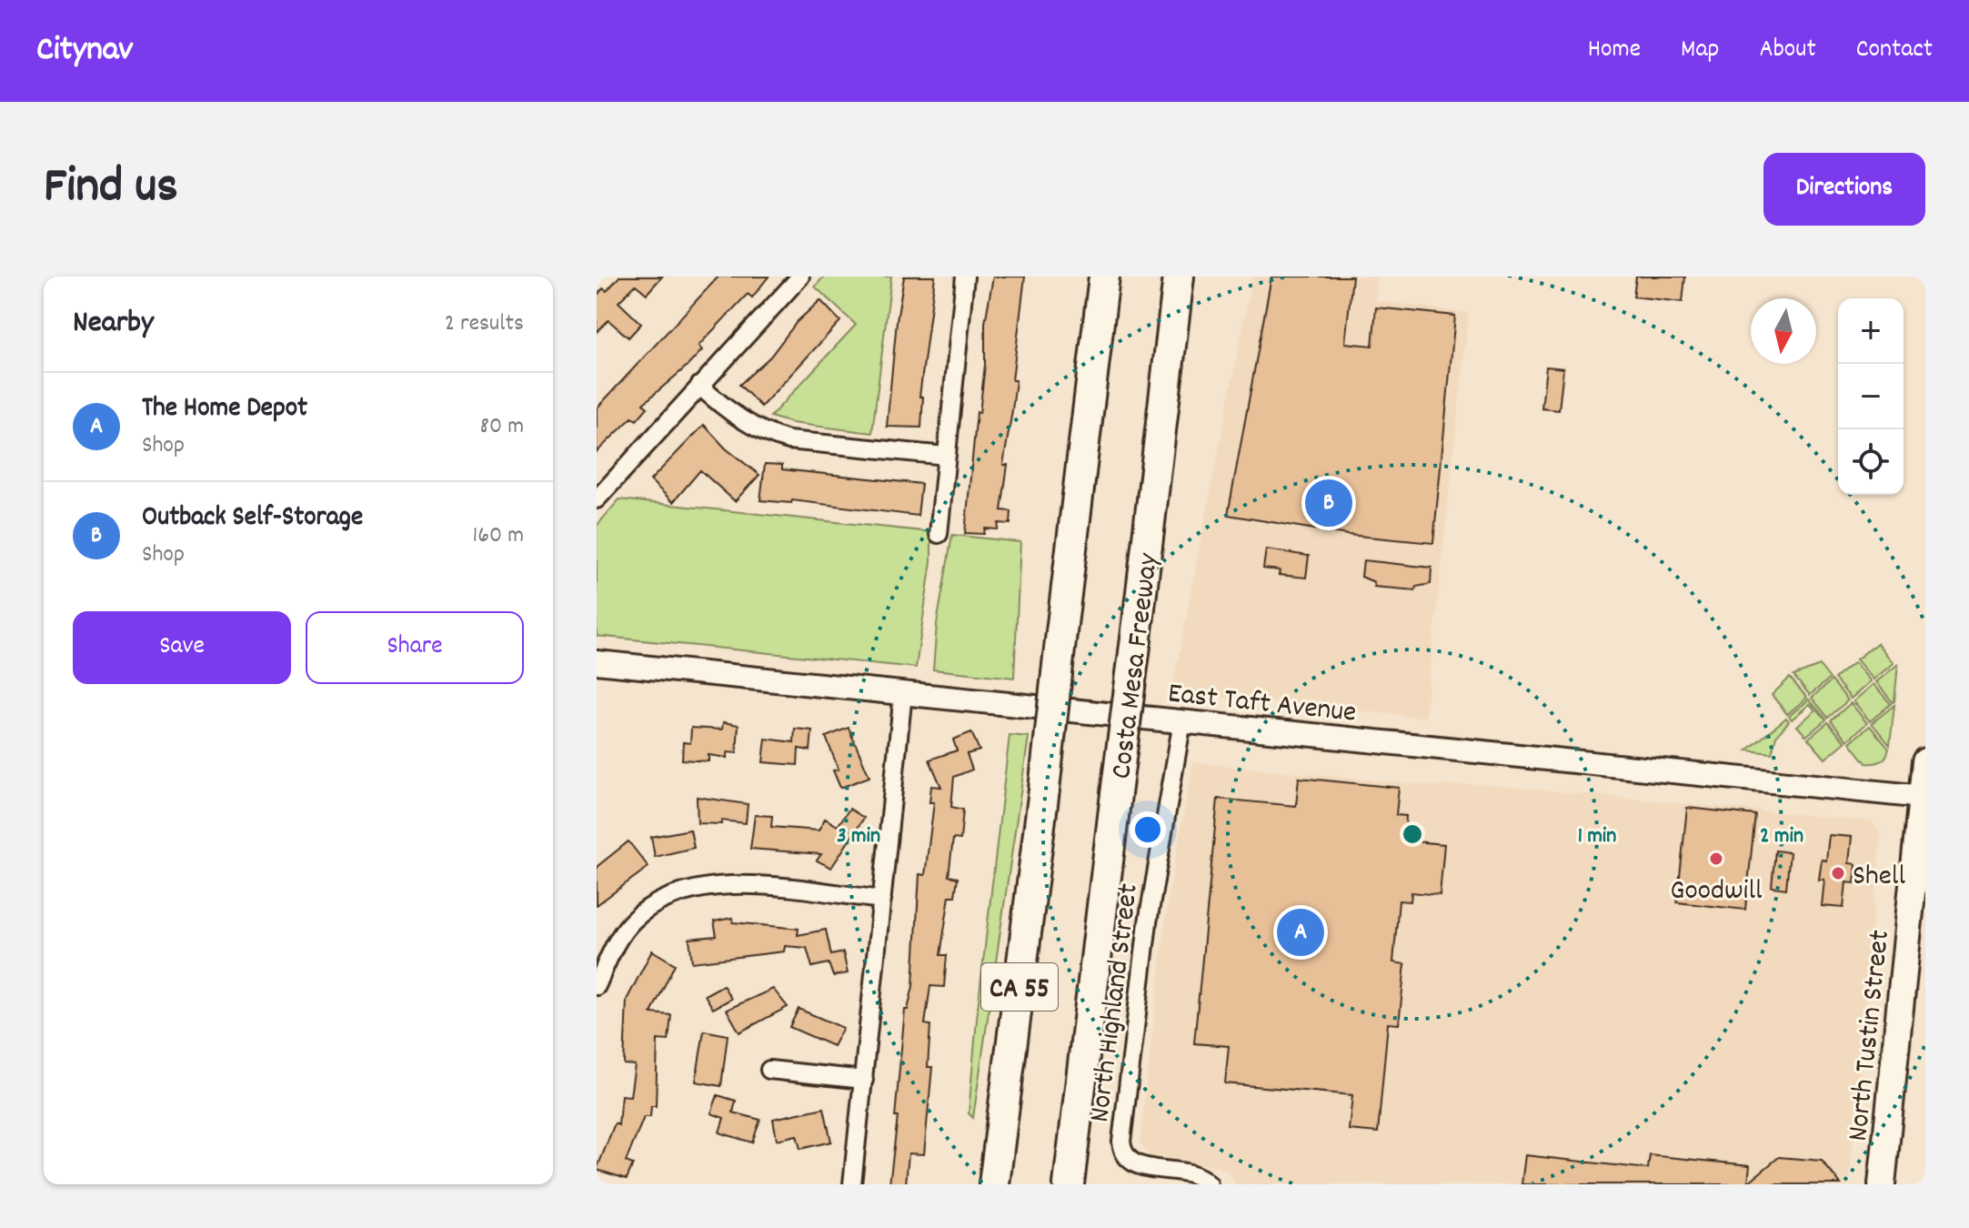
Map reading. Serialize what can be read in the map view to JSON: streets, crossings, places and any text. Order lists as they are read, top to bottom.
{
  "streets": {
    "highway": ["Costa Mesa Freeway", "CA 55"],
    "main road": ["East Taft Avenue", "North Tustin Street"],
    "street": ["North Highland Street"]
  },
  "crossings": [
    ["East Taft Avenue", "North Highland Street"],
    ["East Taft Avenue", "North Tustin Street"]
  ],
  "places": ["Goodwill", "Shell"],
  "north": "bottom",
  "page": {
    "header": "Citynav",
    "nav": [
      "Home",
      "Map",
      "About",
      "Contact"
    ],
    "title": "Find us",
    "buttons": [
      "Directions",
      ["Save", "Share"]
    ],
    "heading": ["Nearby", "2 results"],
    "map_buttons": ["+", "−"],
    "list": [
      {
        "mark": "A",
        "name": "The Home Depot",
        "note": "Shop",
        "value": "80 m"
      },
      {
        "mark": "B",
        "name": "Outback Self-Storage",
        "note": "Shop",
        "value": "160 m"
      }
    ],
    "pins": ["B", "A"]
  },
  "rings": ["1 min", "2 min", "3 min"]
}
